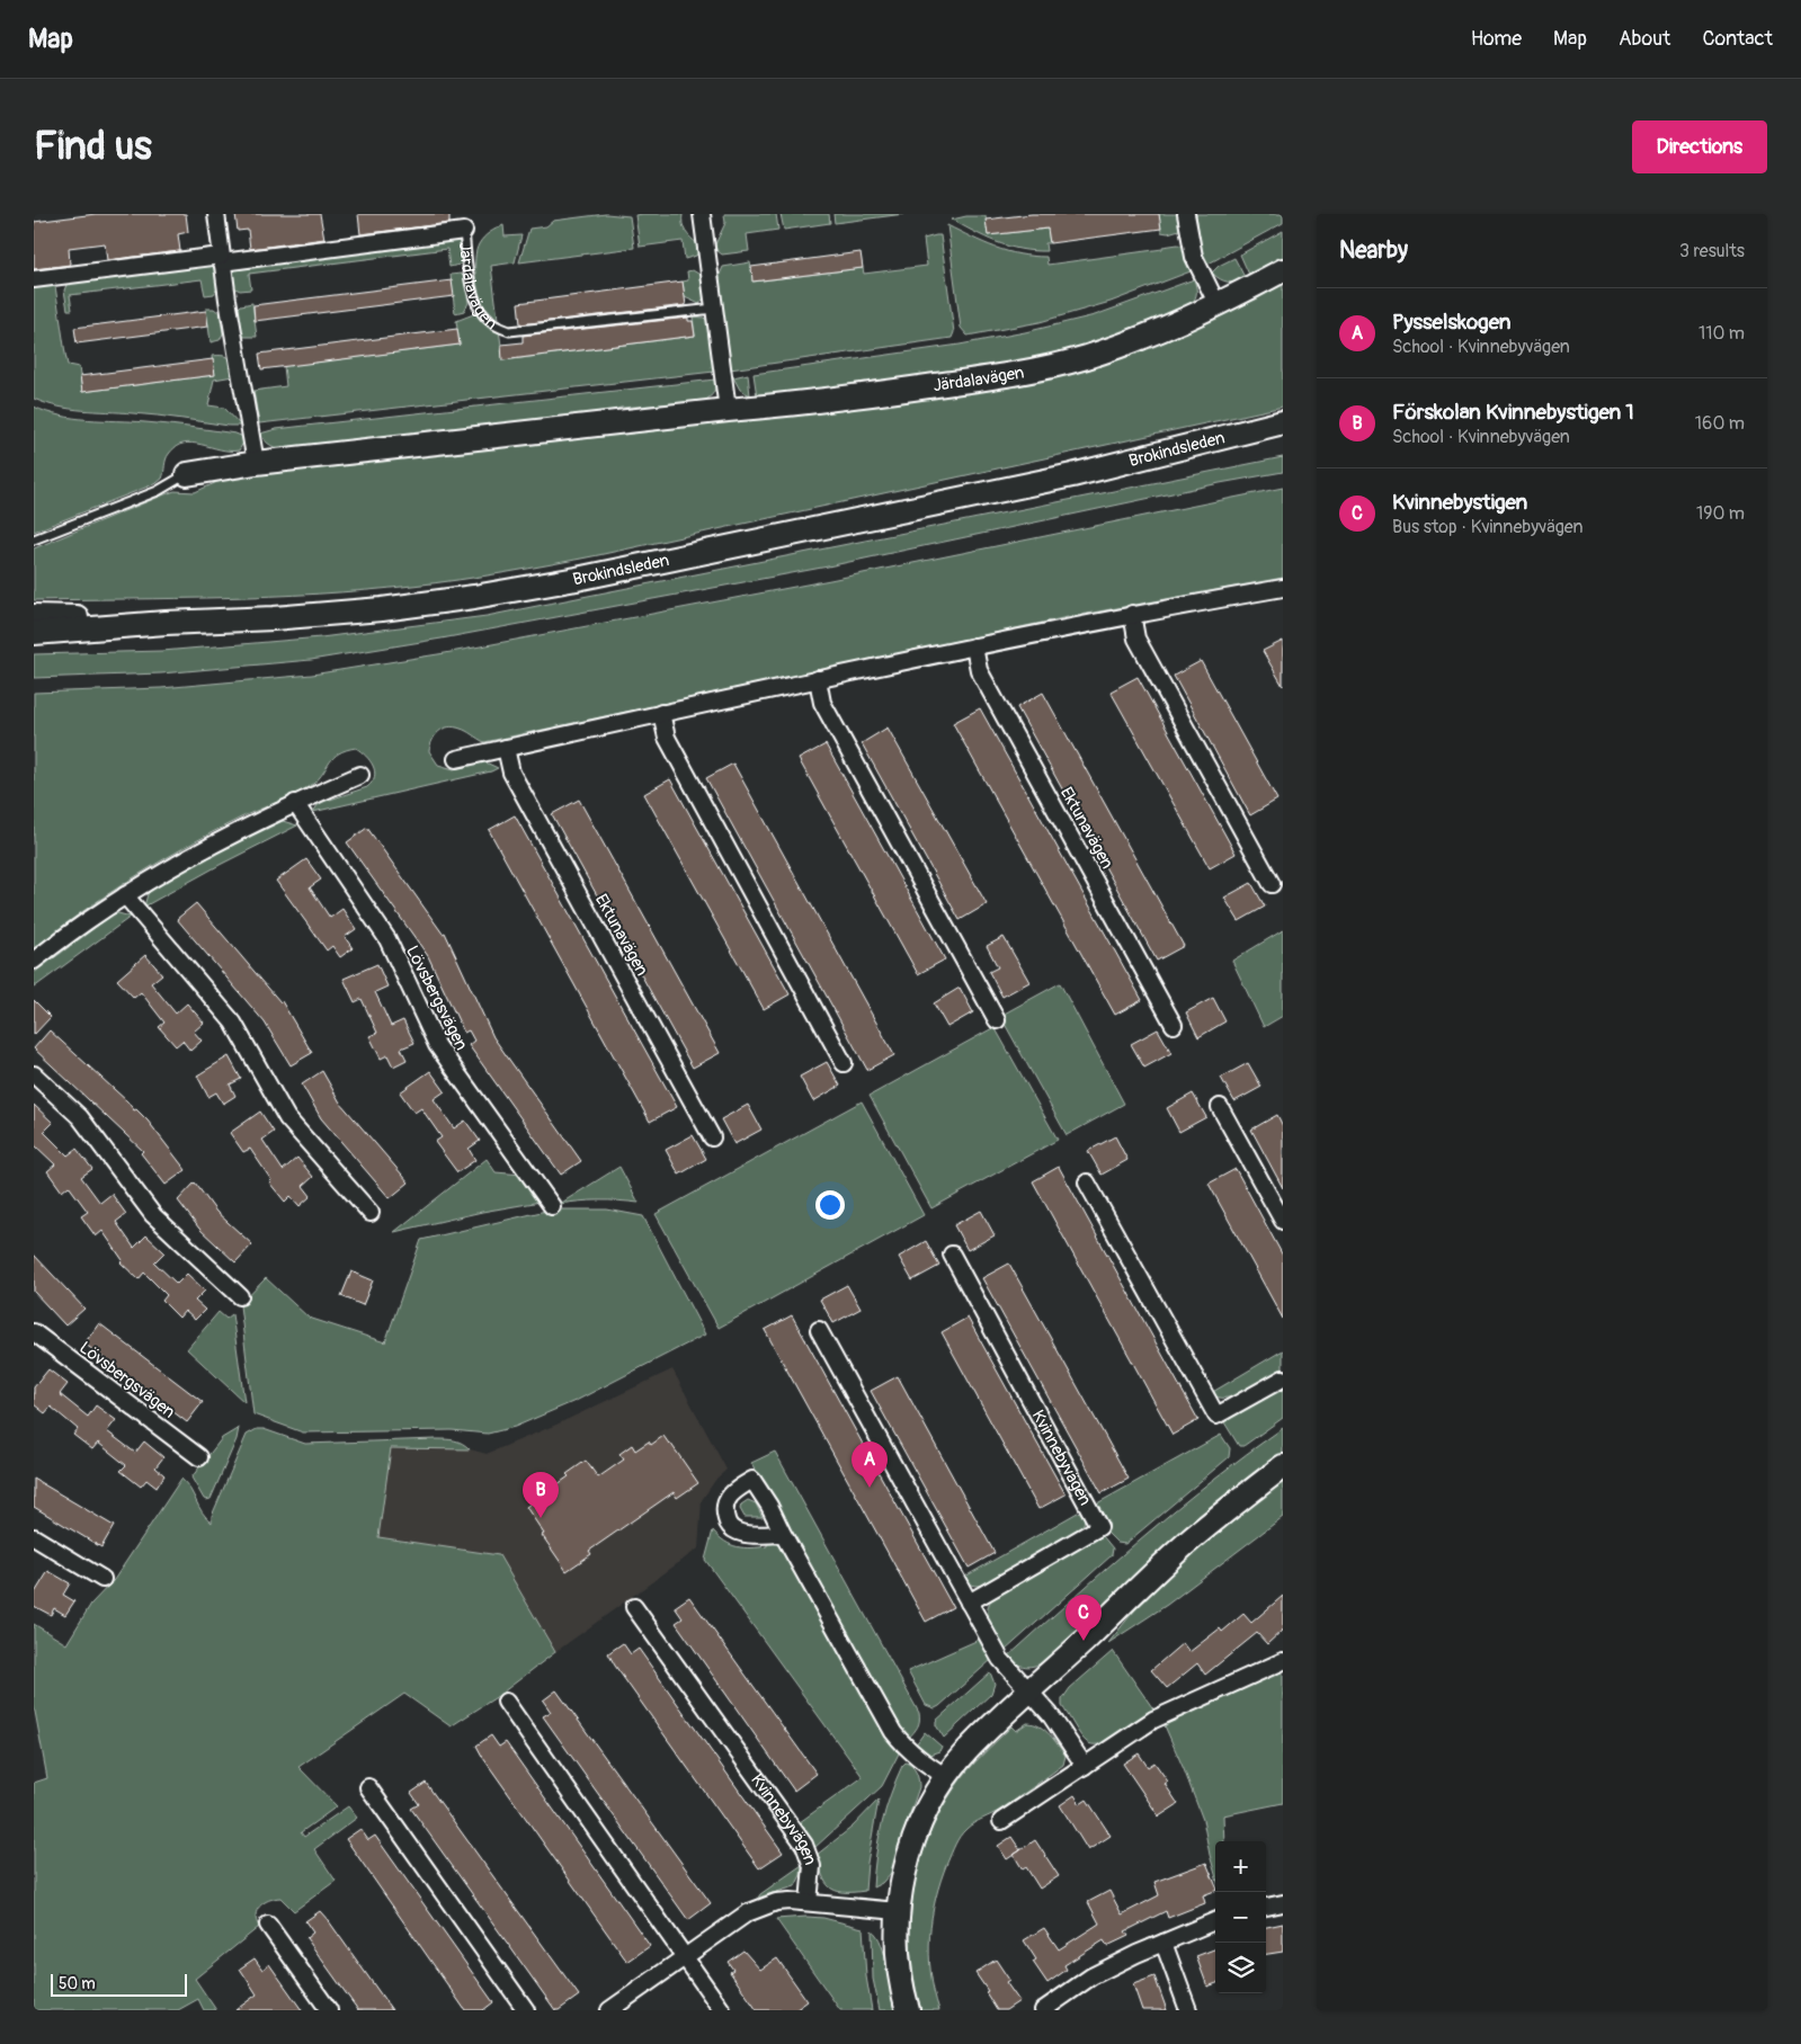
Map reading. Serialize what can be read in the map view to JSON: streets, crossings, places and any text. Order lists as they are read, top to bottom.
{
  "streets": {
    "street": [
      "Järdalavägen",
      "Brokindsleden",
      "Ektunavägen",
      "Lövsbergsvägen",
      "Kvinnebyvägen"
    ]
  },
  "scale_bar": "50 m",
  "page": {
    "header": "Map",
    "nav": [
      "Home",
      "Map",
      "About",
      "Contact"
    ],
    "buttons": "Directions",
    "title": "Find us",
    "heading": ["Nearby", "3 results"],
    "list": [
      {
        "mark": "A",
        "name": "Pysselskogen",
        "note": "School · Kvinnebyvägen",
        "value": "110 m"
      },
      {
        "mark": "B",
        "name": "Förskolan Kvinnebystigen 1",
        "note": "School · Kvinnebyvägen",
        "value": "160 m"
      },
      {
        "mark": "C",
        "name": "Kvinnebystigen",
        "note": "Bus stop · Kvinnebyvägen",
        "value": "190 m"
      }
    ],
    "pins": ["A", "B", "C"],
    "map_buttons": ["+", "−"],
    "scale": "50 m"
  }
}
